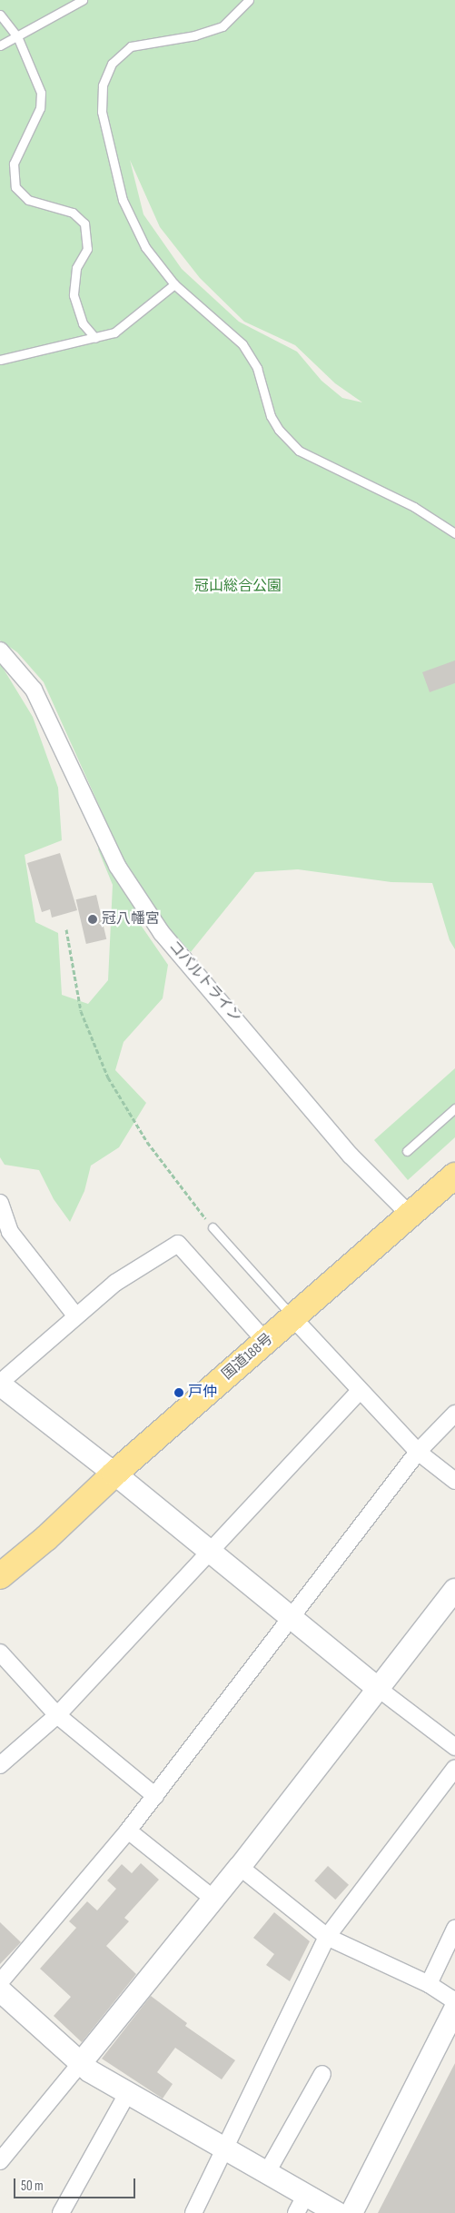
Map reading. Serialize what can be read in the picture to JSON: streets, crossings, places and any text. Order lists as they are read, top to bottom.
{
  "streets": {
    "highway": ["国道188号"],
    "street": ["コバルトライン"]
  },
  "crossings": [
    ["コバルトライン", "国道188号"]
  ],
  "parks": ["冠山総合公園"],
  "places": ["冠八幡宮", "戸仲"],
  "scale_bar": "50 m"
}
